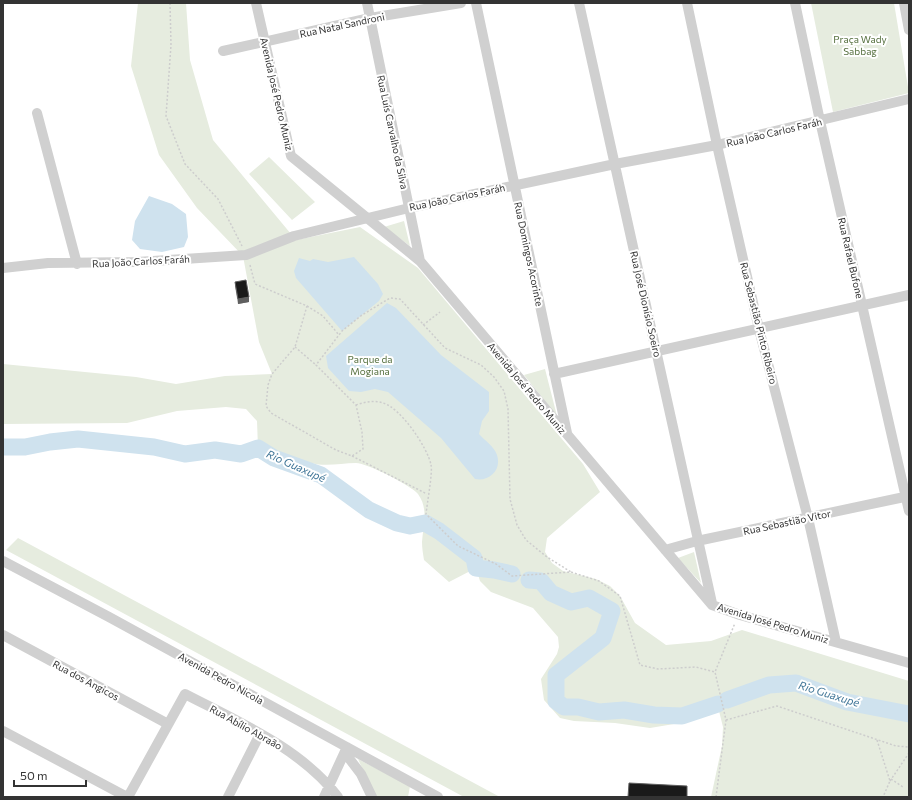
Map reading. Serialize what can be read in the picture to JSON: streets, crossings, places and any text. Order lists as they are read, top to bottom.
{
  "streets": {
    "street": [
      "Rua Natal Sandroni",
      "Avenida José Pedro Muniz",
      "Rua Luís Carvalho da Silva",
      "Rua João Carlos Faráh",
      "Rua Domingos Acorinte",
      "Rua Rafael Bufone",
      "Rua José Dionísio Soeiro",
      "Rua Sebastião Pinto Ribeiro",
      "Rua Sebastião Vitor",
      "Avenida Pedro Nicola",
      "Rua dos Angicos",
      "Rua Abílio Abraão"
    ]
  },
  "crossings": [
    ["Rua Natal Sandroni", "Avenida José Pedro Muniz"],
    ["Rua Natal Sandroni", "Rua Luís Carvalho da Silva"],
    ["Avenida José Pedro Muniz", "Rua Luís Carvalho da Silva"],
    ["Avenida José Pedro Muniz", "Rua João Carlos Faráh"],
    ["Avenida José Pedro Muniz", "Rua Domingos Acorinte"],
    ["Avenida José Pedro Muniz", "Rua José Dionísio Soeiro"],
    ["Avenida José Pedro Muniz", "Rua Sebastião Pinto Ribeiro"],
    ["Avenida José Pedro Muniz", "Rua Sebastião Vitor"],
    ["Rua Luís Carvalho da Silva", "Rua João Carlos Faráh"],
    ["Rua João Carlos Faráh", "Rua Domingos Acorinte"],
    ["Rua João Carlos Faráh", "Rua Rafael Bufone"],
    ["Rua João Carlos Faráh", "Rua José Dionísio Soeiro"],
    ["Rua João Carlos Faráh", "Rua Sebastião Pinto Ribeiro"],
    ["Rua Rafael Bufone", "Rua Sebastião Vitor"],
    ["Rua José Dionísio Soeiro", "Rua Sebastião Vitor"],
    ["Rua Sebastião Pinto Ribeiro", "Rua Sebastião Vitor"],
    ["Rua dos Angicos", "Rua Abílio Abraão"]
  ],
  "water": ["Rio Guaxupé"],
  "parks": ["Praça Wady Sabbag", "Parque da Mogiana"],
  "scale_bar": "50 m"
}
